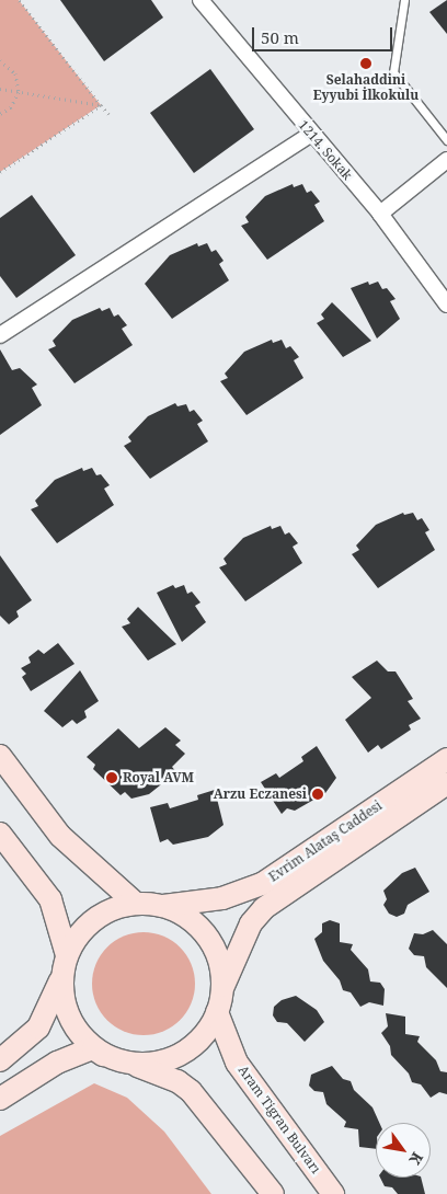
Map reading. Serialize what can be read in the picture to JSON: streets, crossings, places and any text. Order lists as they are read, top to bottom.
{
  "streets": {
    "main road": ["Evrim Alataş Caddesi", "Aram Tigran Bulvarı"],
    "street": ["1214. Sokak"]
  },
  "crossings": [
    ["Evrim Alataş Caddesi", "Aram Tigran Bulvarı"]
  ],
  "places": ["Selahaddini Eyyubi İlkokulu", "Royal AVM", "Arzu Eczanesi"],
  "scale_bar": "50 m",
  "north": "bottom right"
}
